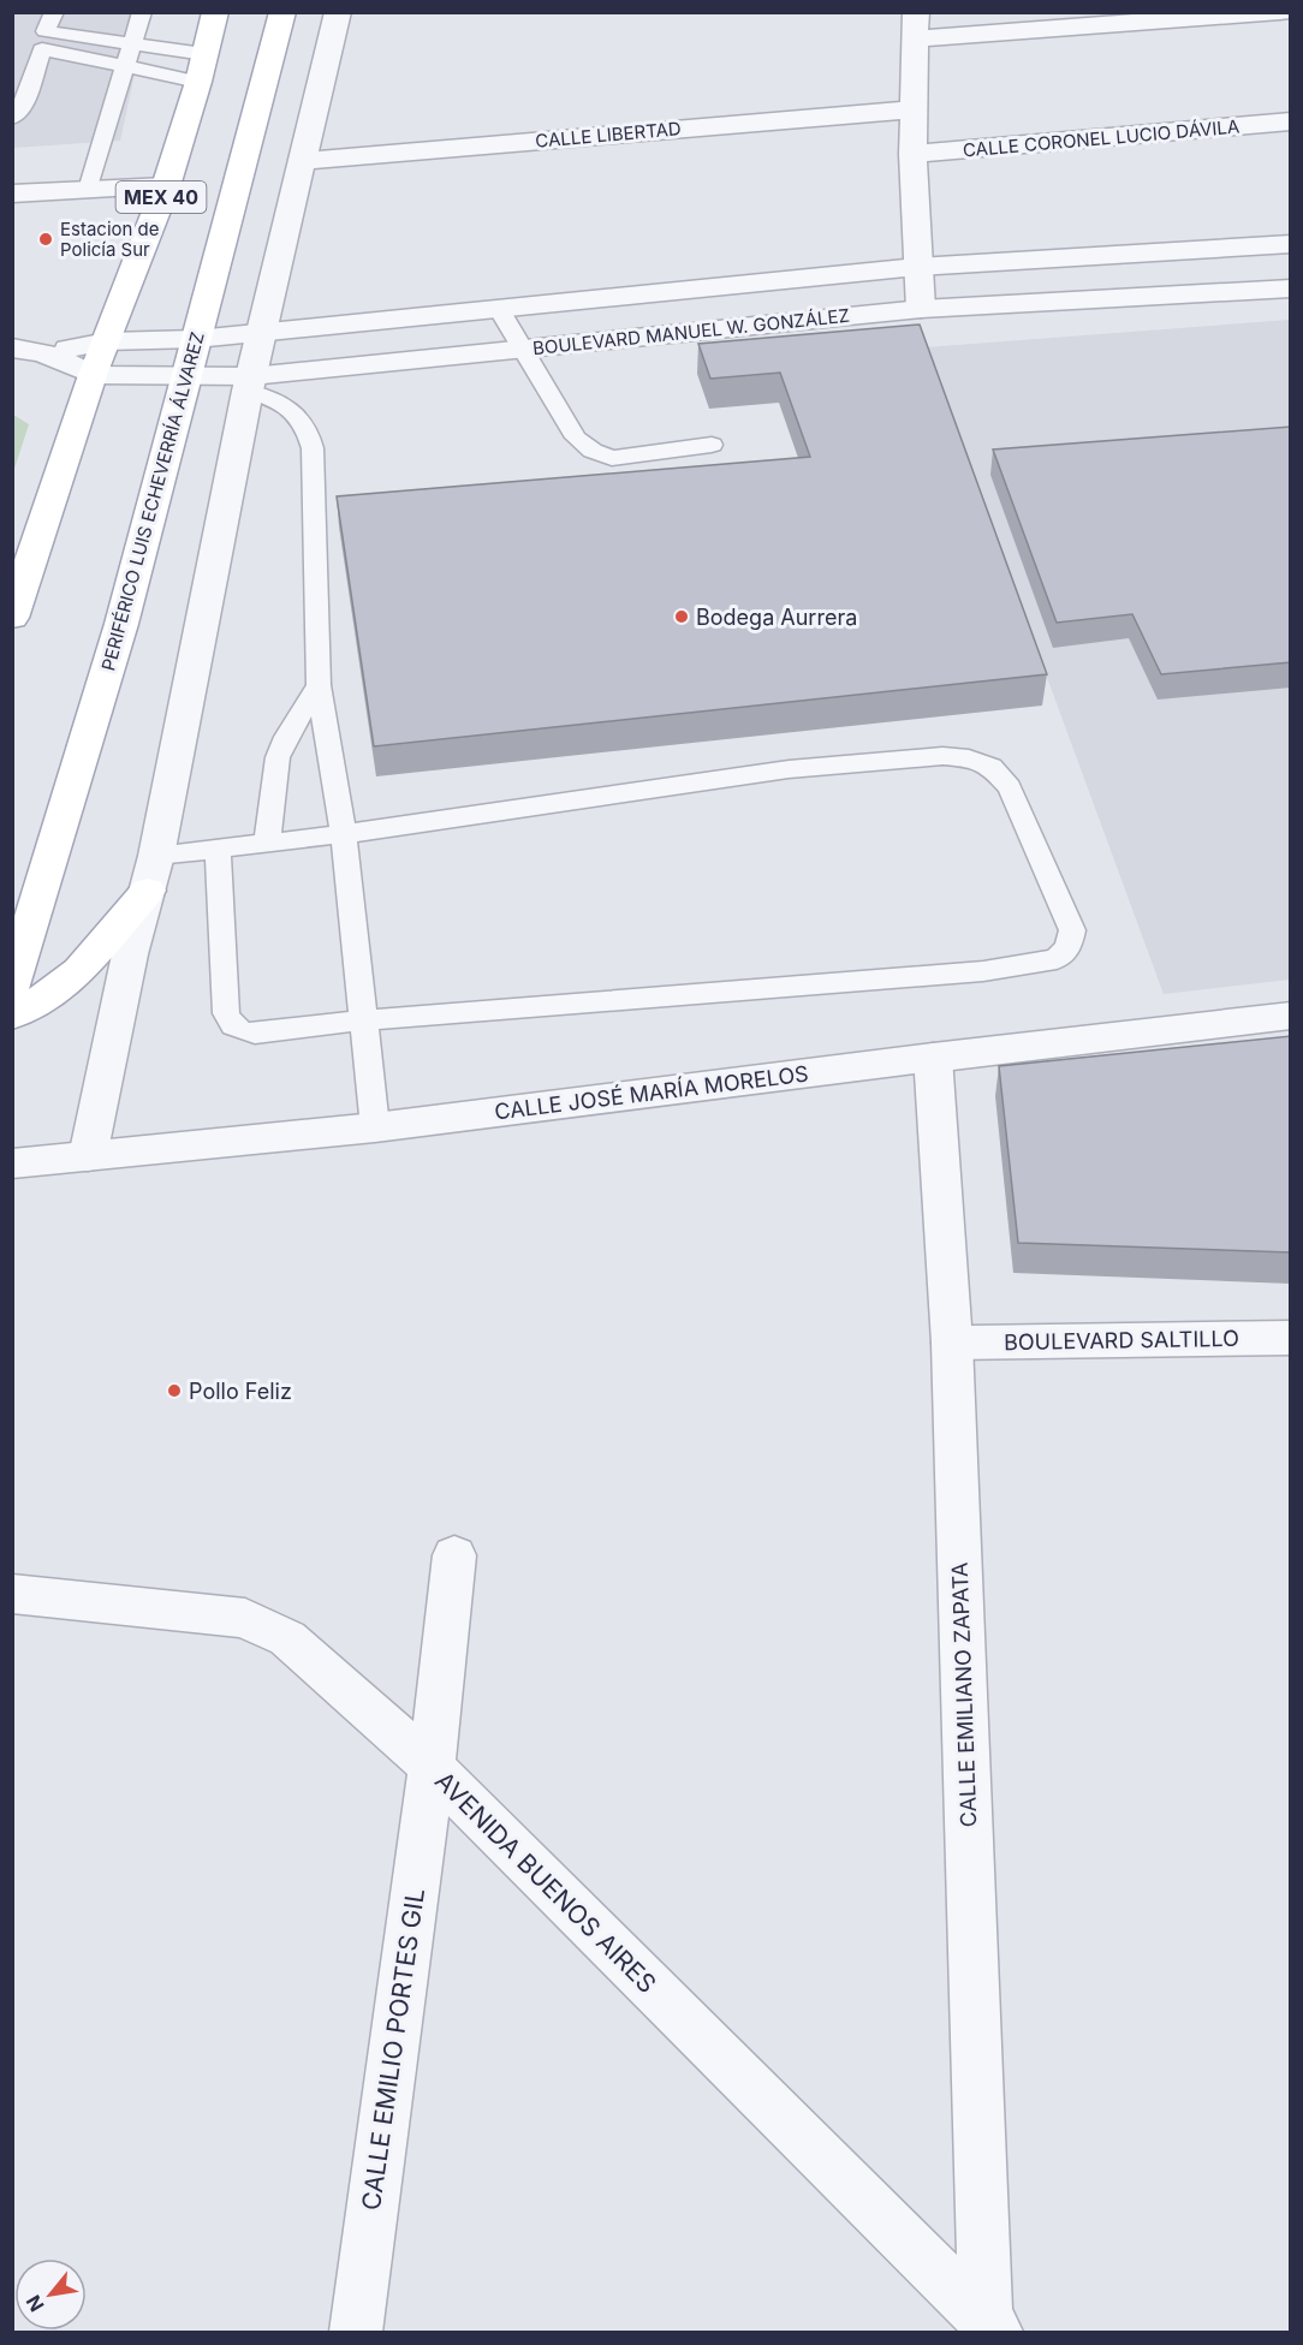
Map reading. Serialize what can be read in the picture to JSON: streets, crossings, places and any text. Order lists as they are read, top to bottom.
{
  "streets": {
    "main road": ["MEX 40", "PERIFÉRICO LUIS ECHEVERRÍA ÁLVAREZ"],
    "street": [
      "CALLE LIBERTAD",
      "CALLE CORONEL LUCIO DÁVILA",
      "BOULEVARD MANUEL W. GONZÁLEZ",
      "CALLE JOSÉ MARÍA MORELOS",
      "BOULEVARD SALTILLO",
      "CALLE EMILIANO ZAPATA",
      "AVENIDA BUENOS AIRES",
      "CALLE EMILIO PORTES GIL"
    ]
  },
  "crossings": [
    ["MEX 40", "BOULEVARD MANUEL W. GONZÁLEZ"],
    ["BOULEVARD MANUEL W. GONZÁLEZ", "PERIFÉRICO LUIS ECHEVERRÍA ÁLVAREZ"],
    ["CALLE JOSÉ MARÍA MORELOS", "CALLE EMILIANO ZAPATA"],
    ["BOULEVARD SALTILLO", "CALLE EMILIANO ZAPATA"],
    ["CALLE EMILIANO ZAPATA", "AVENIDA BUENOS AIRES"],
    ["AVENIDA BUENOS AIRES", "CALLE EMILIO PORTES GIL"]
  ],
  "places": ["Estacion de Policía Sur", "Bodega Aurrera", "Pollo Feliz"],
  "north": "bottom left"
}
